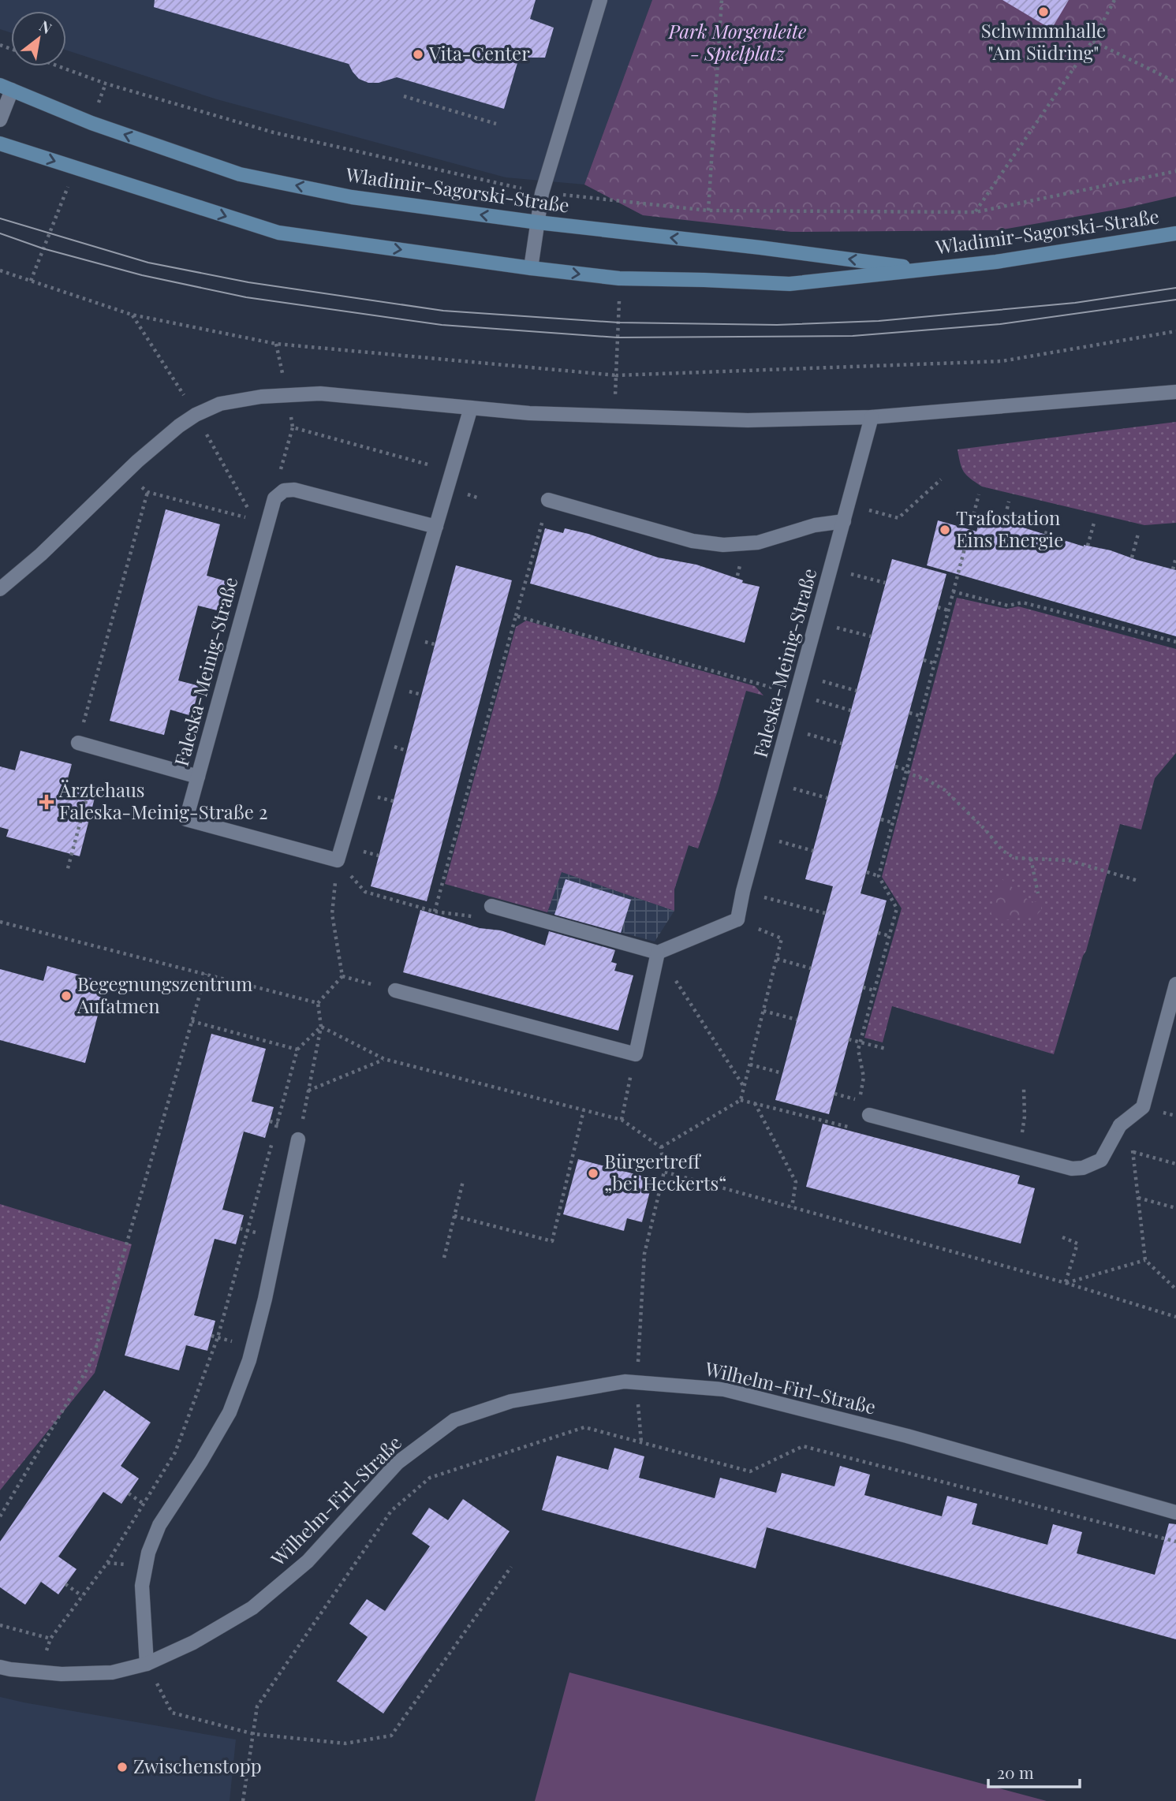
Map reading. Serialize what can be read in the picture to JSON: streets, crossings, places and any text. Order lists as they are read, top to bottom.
{
  "streets": {
    "main road": ["Wladimir-Sagorski-Straße"],
    "street": ["Faleska-Meinig-Straße", "Wilhelm-Firl-Straße"]
  },
  "parks": ["Park Morgenleite - Spielplatz"],
  "places": {
    "other": [
      "Schwimmhalle \"Am Südring\"",
      "Vita-Center",
      "Trafostation Eins Energie",
      "Begegnungszentrum Aufatmen",
      "Bürgertreff „bei Heckerts“",
      "Zwischenstopp"
    ],
    "health": ["Ärztehaus Faleska-Meinig-Straße 2"]
  },
  "scale_bar": "20 m",
  "north": "top right"
}
